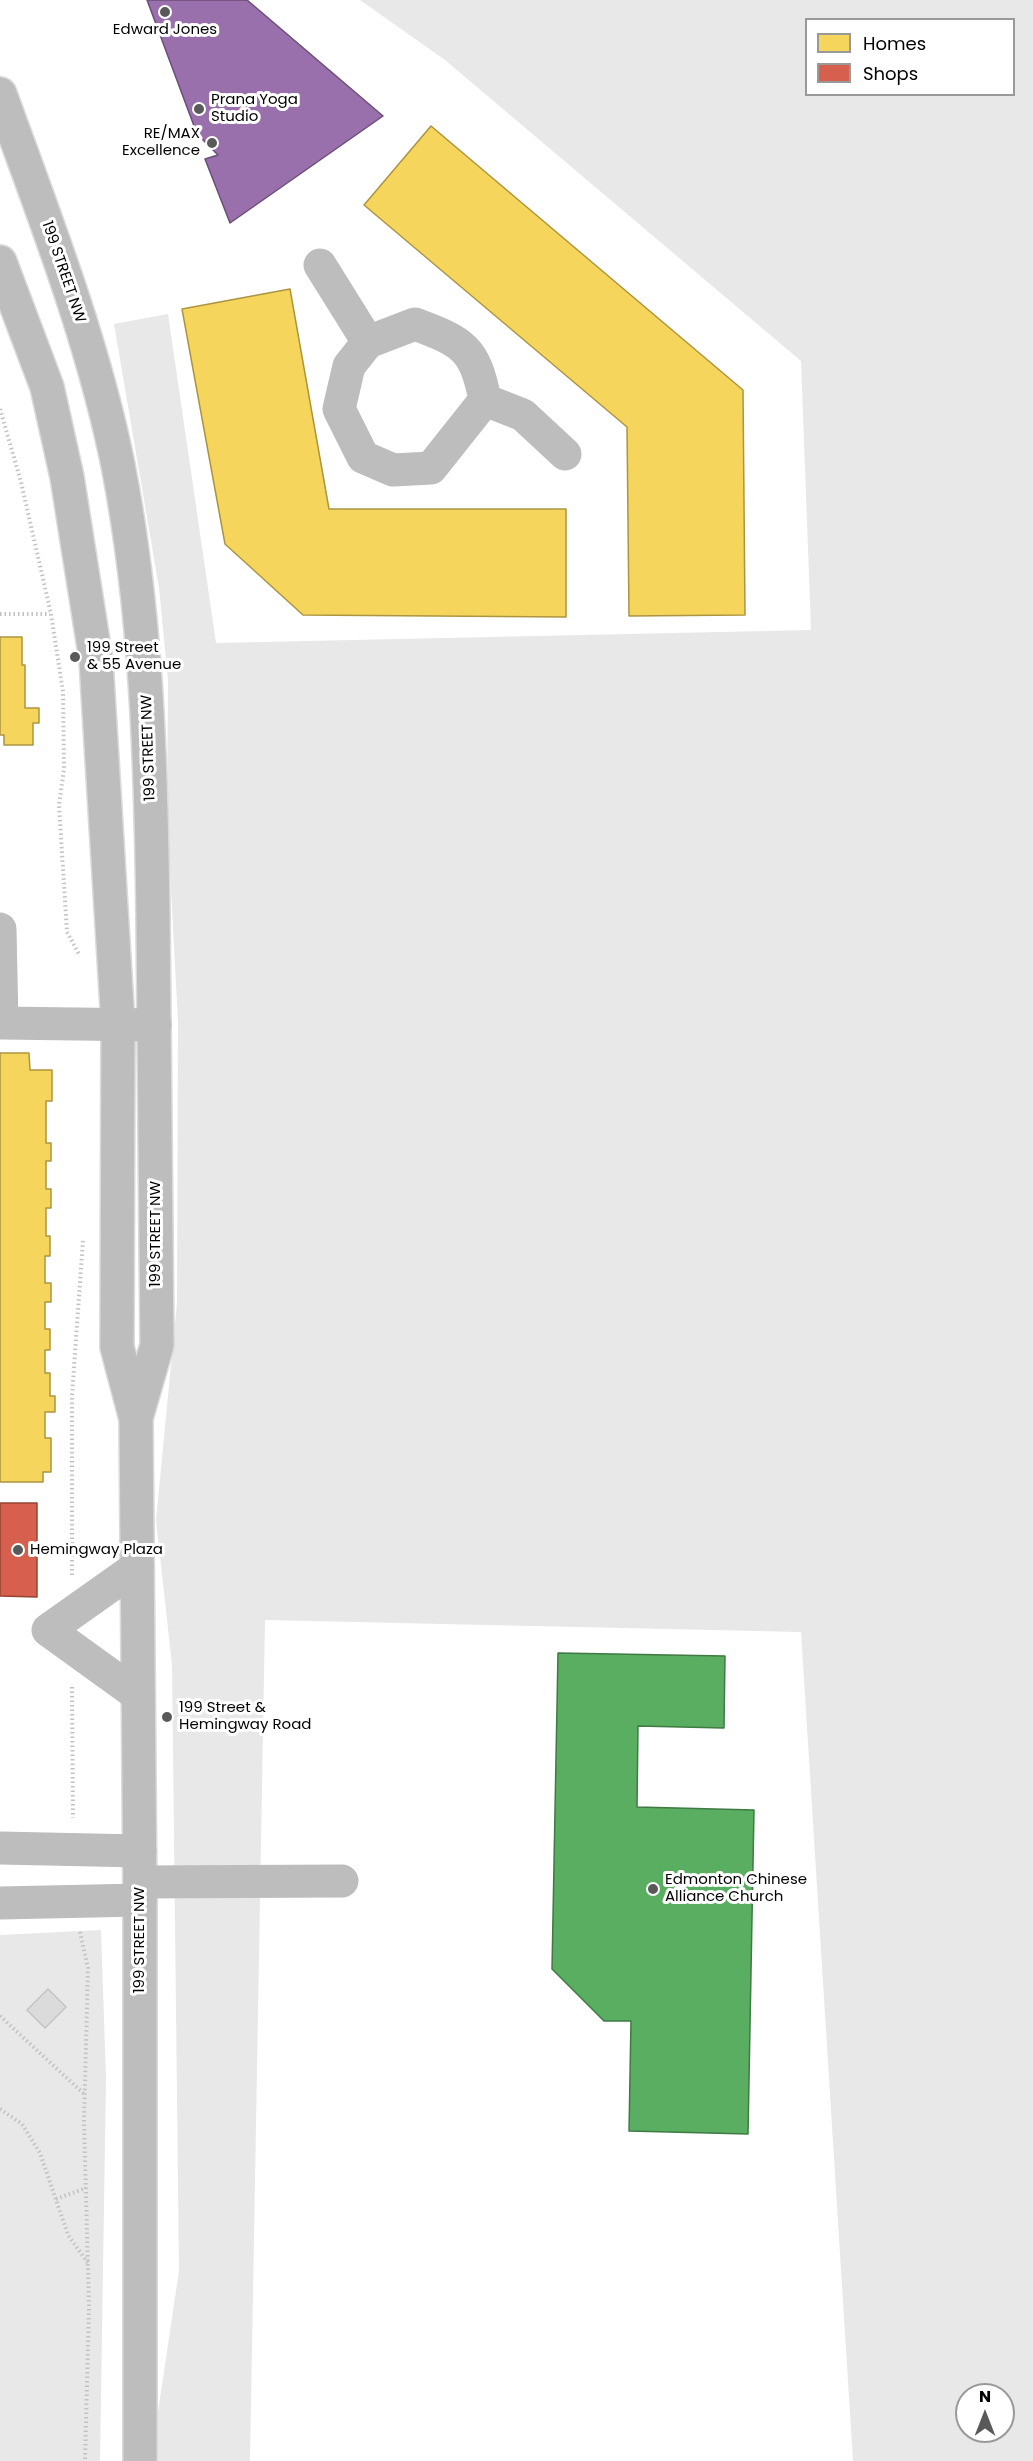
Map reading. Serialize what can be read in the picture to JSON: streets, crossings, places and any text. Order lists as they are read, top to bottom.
{
  "streets": {
    "main road": ["199 STREET NW"]
  },
  "places": [
    "Edward Jones",
    "Prana Yoga Studio",
    "RE/MAX Excellence",
    "199 Street & 55 Avenue",
    "Hemingway Plaza",
    "199 Street & Hemingway Road",
    "Edmonton Chinese Alliance Church"
  ],
  "legend": ["Homes", "Shops"],
  "north": "top"
}
